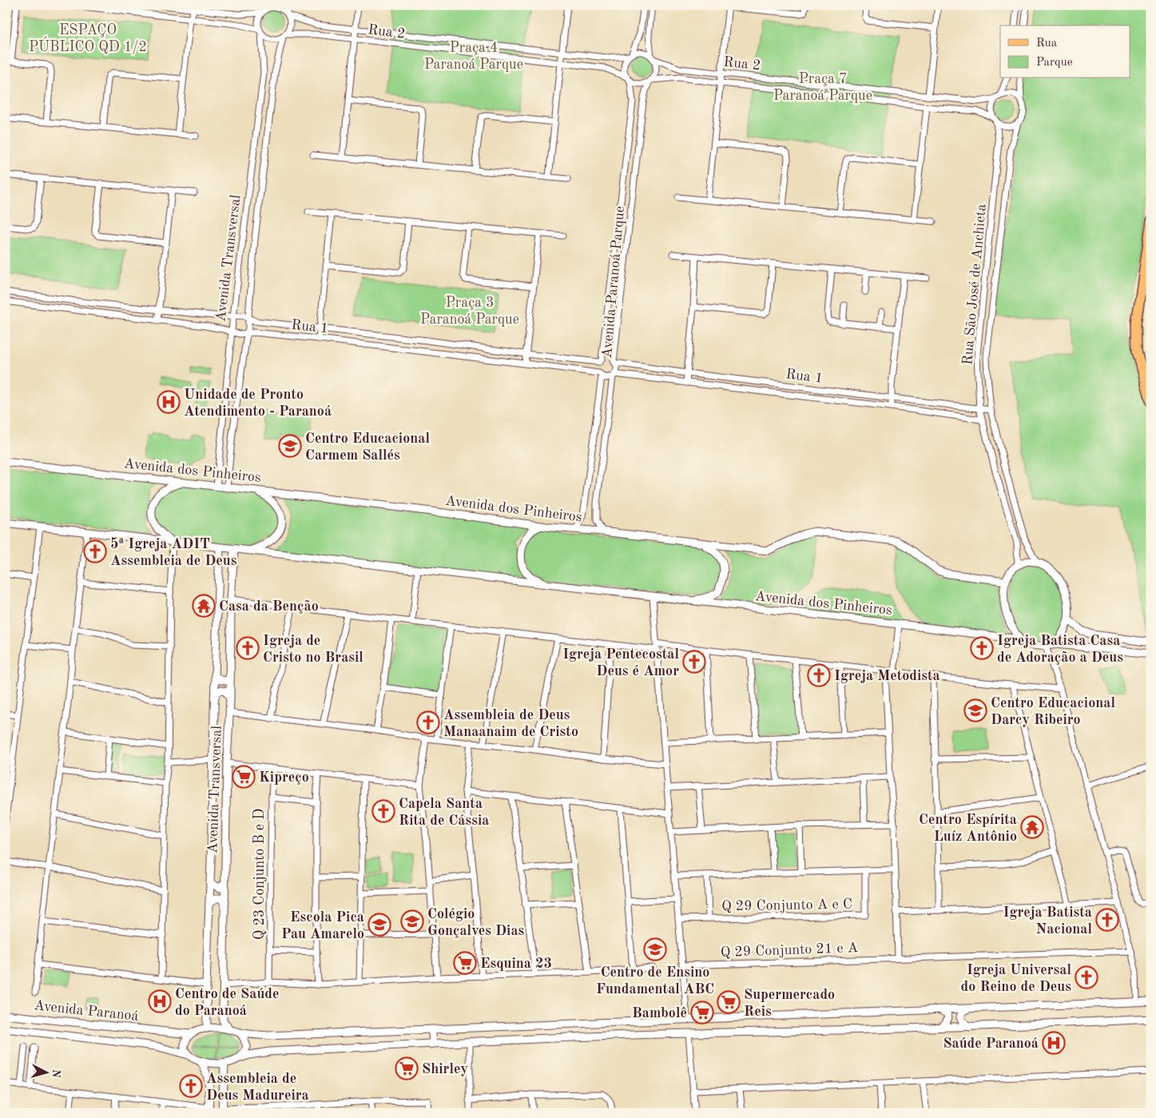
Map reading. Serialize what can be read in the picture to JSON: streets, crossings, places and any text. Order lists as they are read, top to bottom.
{
  "streets": {
    "street": [
      "Rua 2",
      "Avenida Transversal",
      "Avenida Paranoá Parque",
      "Rua São José de Anchieta",
      "Rua 1",
      "Avenida dos Pinheiros",
      "Q 23 Conjunto B e D",
      "Q 29 Conjunto A e C",
      "Q 29 Conjunto 21 e A",
      "Avenida Paranoá"
    ]
  },
  "crossings": [
    ["Rua 2", "Avenida Transversal"],
    ["Rua 2", "Avenida Paranoá Parque"],
    ["Rua 2", "Rua São José de Anchieta"],
    ["Avenida Transversal", "Rua 1"],
    ["Avenida Transversal", "Avenida dos Pinheiros"],
    ["Avenida Transversal", "Avenida Paranoá"],
    ["Avenida Paranoá Parque", "Rua 1"],
    ["Avenida Paranoá Parque", "Avenida dos Pinheiros"],
    ["Rua São José de Anchieta", "Rua 1"],
    ["Rua São José de Anchieta", "Avenida dos Pinheiros"]
  ],
  "parks": [
    "ESPAÇO PÚBLICO QD 1/2",
    "Praça 4 Paranoá Parque",
    "Praça 7 Paranoá Parque",
    "Praça 3 Paranoá Parque"
  ],
  "places": {
    "hospital": ["Unidade de Pronto Atendimento - Paranoá", "Centro de Saúde do Paranoá", "Saúde Paranoá"],
    "school or university": [
      "Centro Educacional Carmem Sallés",
      "Centro Educacional Darcy Ribeiro",
      "Colégio Gonçalves Dias",
      "Escola Pica Pau Amarelo",
      "Centro de Ensino Fundamental ABC"
    ],
    "church": [
      "5ª Igreja ADIT Assembleia de Deus",
      "Igreja de Cristo no Brasil",
      "Igreja Batista Casa de Adoração a Deus",
      "Igreja Pentecostal Deus é Amor",
      "Igreja Metodista",
      "Assembleia de Deus Manaanaim de Cristo",
      "Capela Santa Rita de Cássia",
      "Igreja Batista Nacional",
      "Igreja Universal do Reino de Deus",
      "Assembleia de Deus Madureira"
    ],
    "temple": ["Casa da Benção", "Centro Espírita Luíz Antônio"],
    "supermarket": [
      "Kipreço",
      "Esquina 23",
      "Supermercado Reis",
      "Bambolê",
      "Shirley"
    ]
  },
  "legend": ["Rua", "Parque"],
  "north": "right"
}
